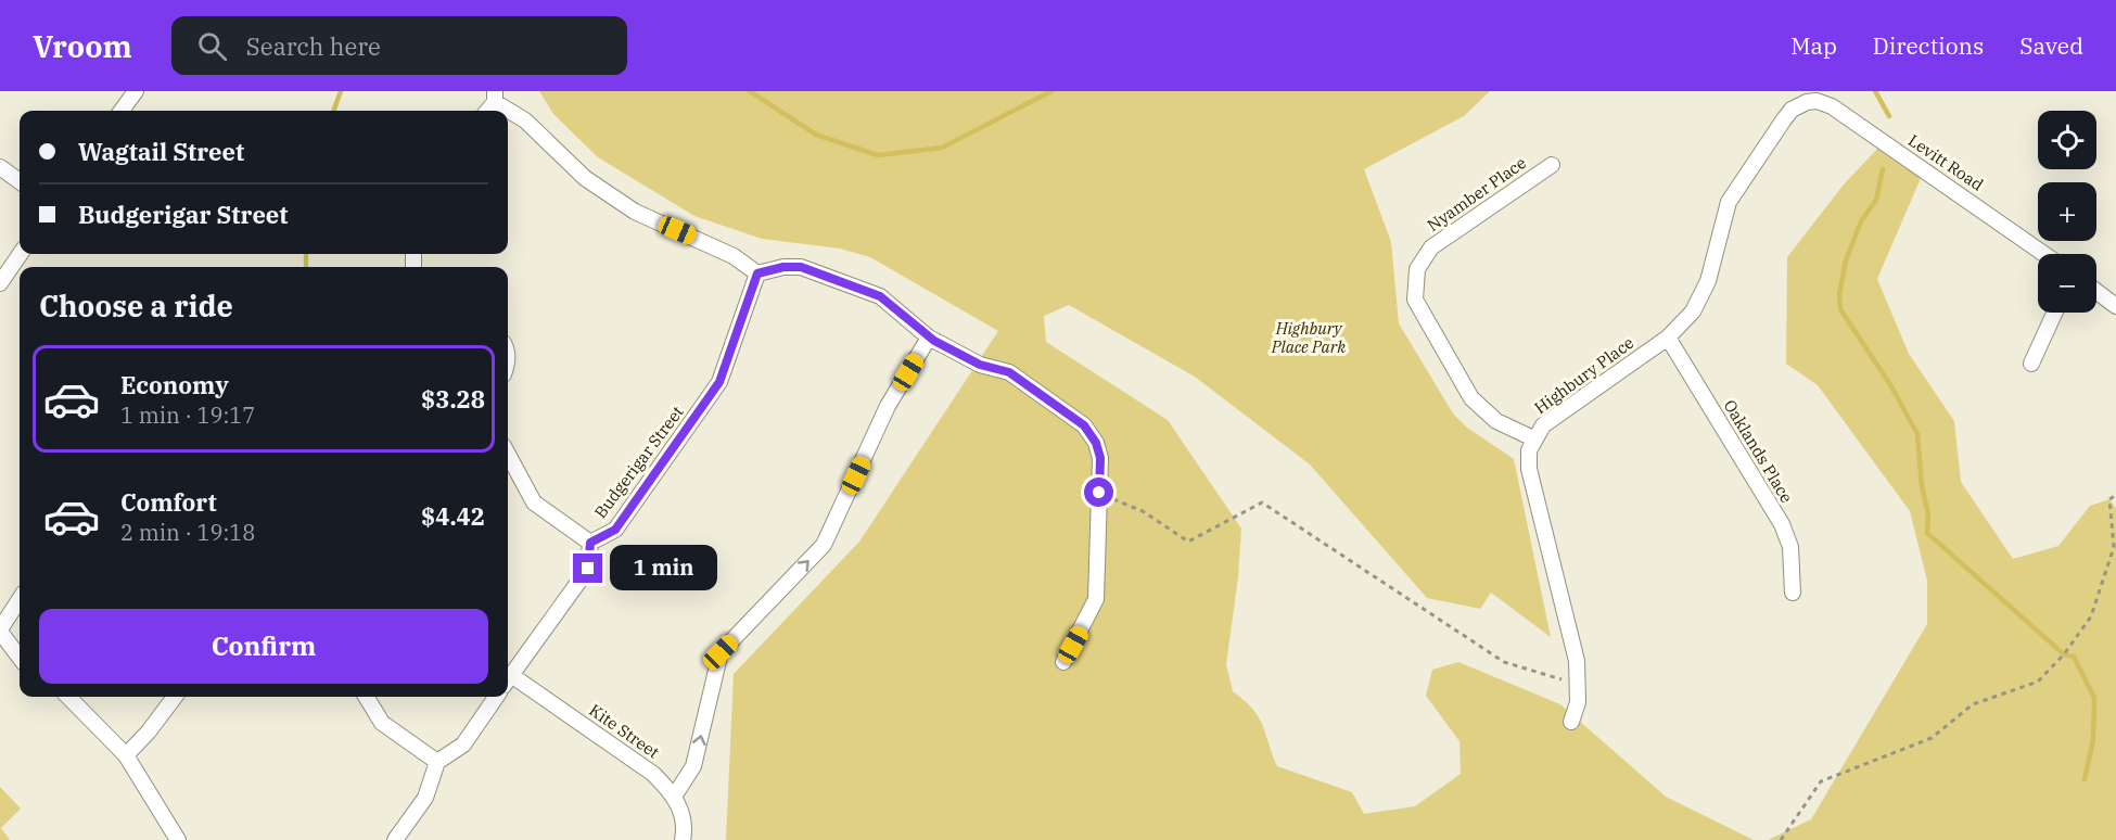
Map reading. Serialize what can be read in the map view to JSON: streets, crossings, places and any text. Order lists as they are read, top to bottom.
{
  "streets": {
    "street": [
      "Levitt Road",
      "Nyamber Place",
      "Highbury Place",
      "Oaklands Place",
      "Budgerigar Street",
      "Kite Street"
    ]
  },
  "crossings": [
    ["Levitt Road", "Highbury Place"],
    ["Nyamber Place", "Highbury Place"],
    ["Highbury Place", "Oaklands Place"]
  ],
  "parks": ["Highbury Place Park"],
  "page": {
    "header": "Vroom",
    "search": "Search here",
    "nav": ["Map", "Directions", "Saved"],
    "map_buttons": ["+", "−"],
    "banner": ["Wagtail Street", "Budgerigar Street"],
    "heading": "Choose a ride",
    "list": [
      {
        "name": "Economy",
        "note": "1 min · 19:17",
        "value": "$3.28"
      },
      {
        "name": "Comfort",
        "note": "2 min · 19:18",
        "value": "$4.42"
      }
    ],
    "bubble": "1 min",
    "buttons": "Confirm"
  }
}
